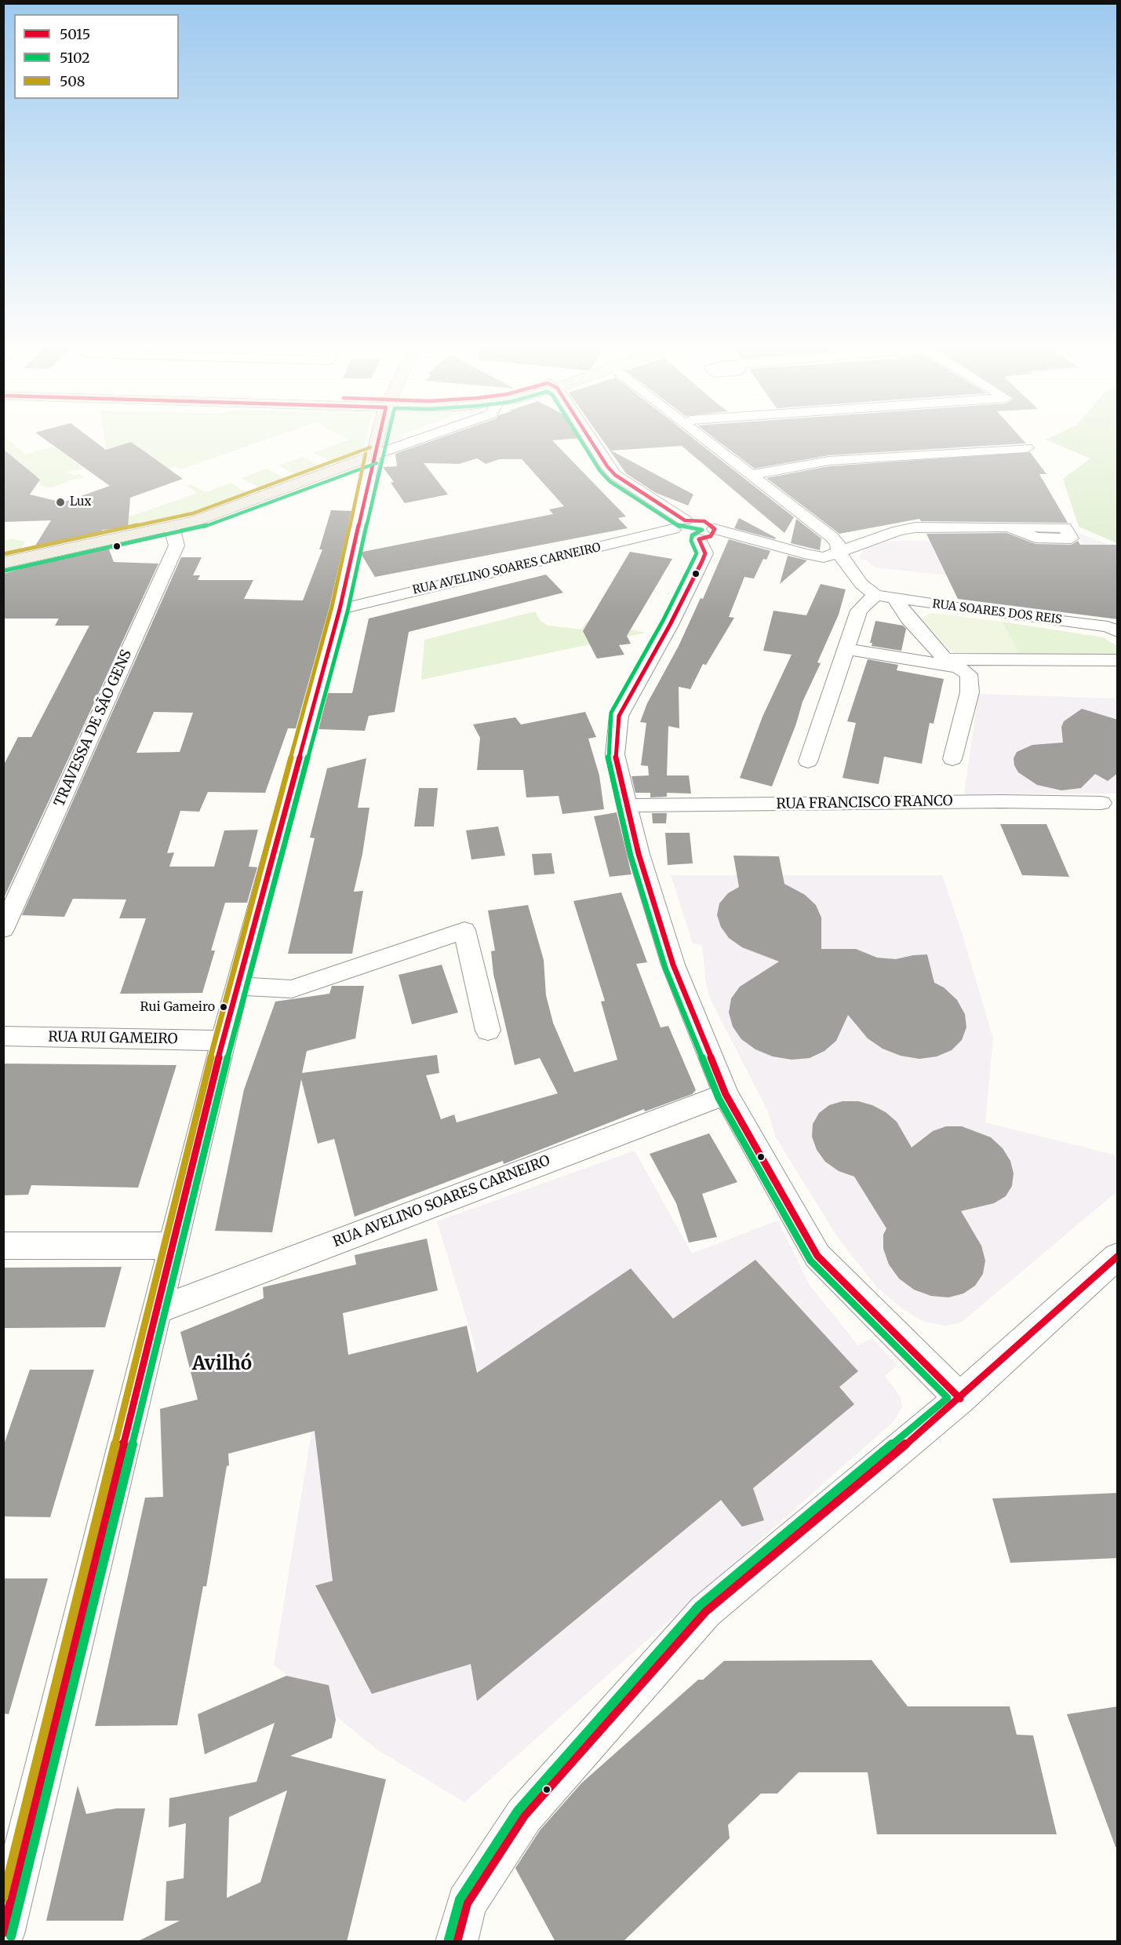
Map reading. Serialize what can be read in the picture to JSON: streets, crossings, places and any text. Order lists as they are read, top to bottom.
{
  "streets": {
    "street": [
      "RUA AVELINO SOARES CARNEIRO",
      "RUA SOARES DOS REIS",
      "TRAVESSA DE SÃO GENS",
      "RUA FRANCISCO FRANCO",
      "RUA RUI GAMEIRO"
    ]
  },
  "districts": ["Avilhó"],
  "places": ["Lux", "Rui Gameiro"],
  "lines": ["transit line 5015", "transit line 5102", "transit line 508"],
  "legend": ["5015", "5102", "508"]
}
